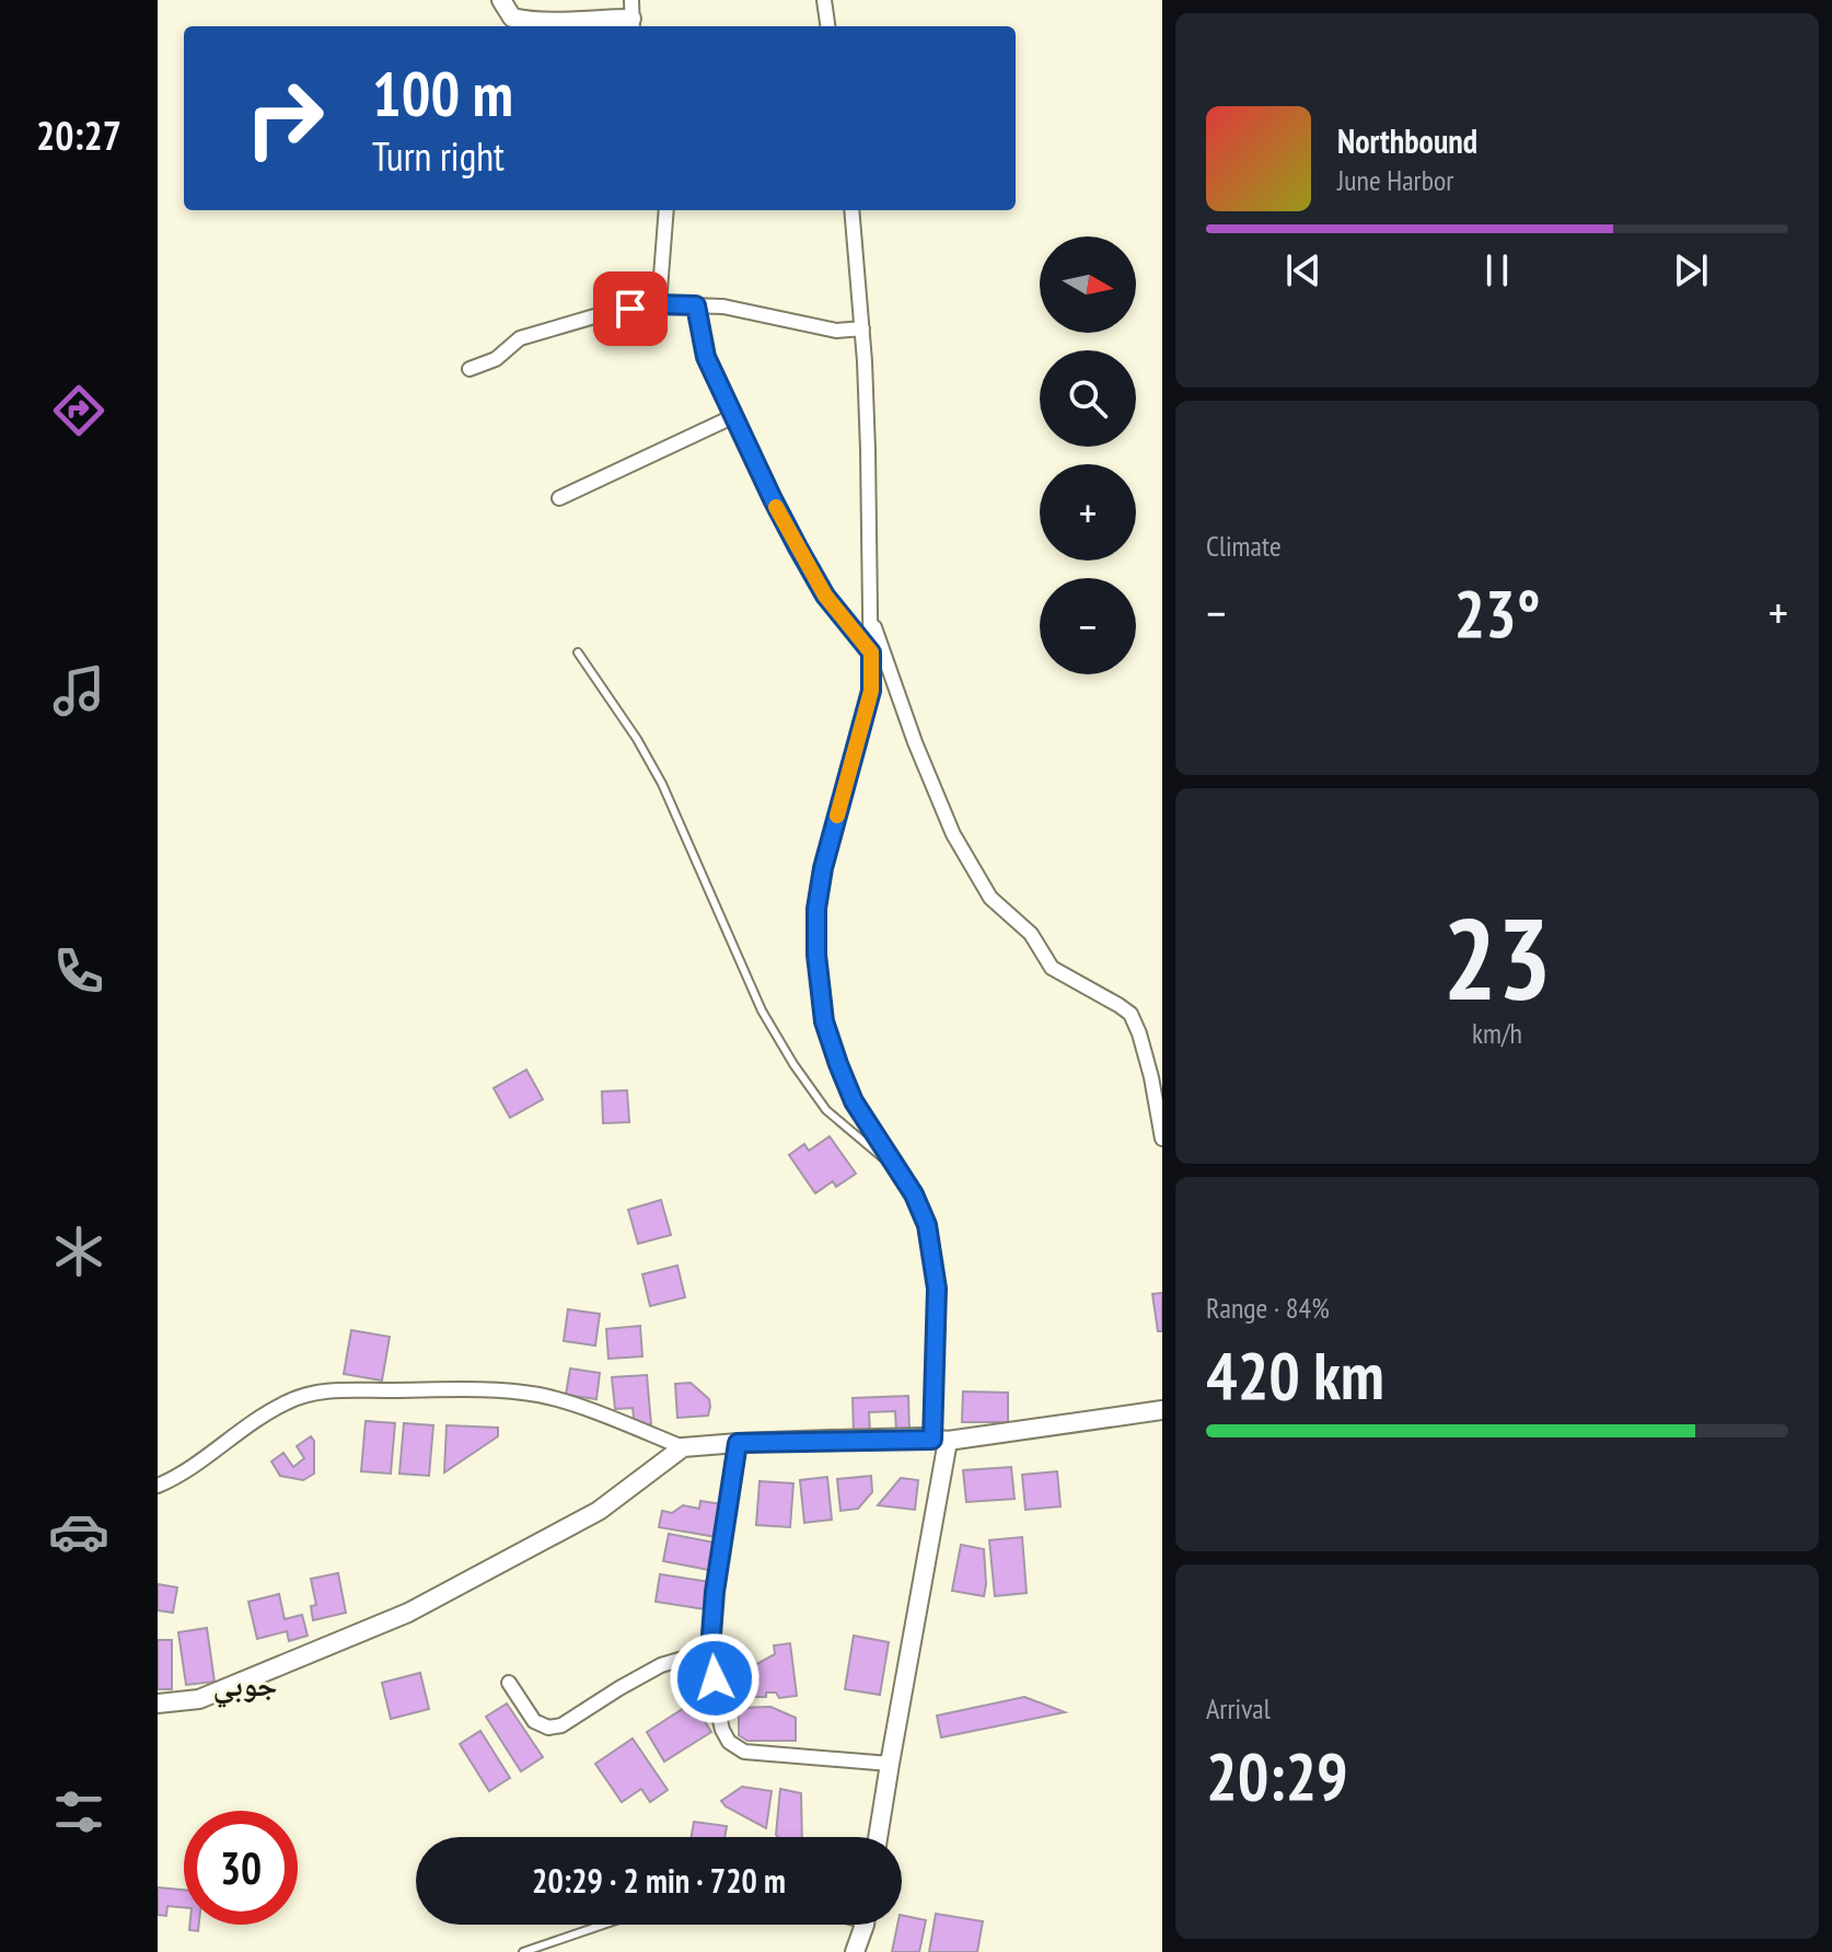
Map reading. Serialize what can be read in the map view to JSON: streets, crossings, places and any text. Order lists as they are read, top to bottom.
{
  "districts": ["جوبي"],
  "north": "right",
  "page": {
    "tabs": "20:27",
    "turn": ["100 m", "Turn right"],
    "song": ["Northbound", "June Harbor"],
    "map_buttons": ["+", "−"],
    "tile": [
      "Climate",
      ["23", "km/h"],
      ["Range · 84%", "420 km"],
      ["Arrival", "20:29"]
    ],
    "heat": ["−", "23°", "+"],
    "limit": "30",
    "trip": "20:29 · 2 min · 720 m"
  }
}
